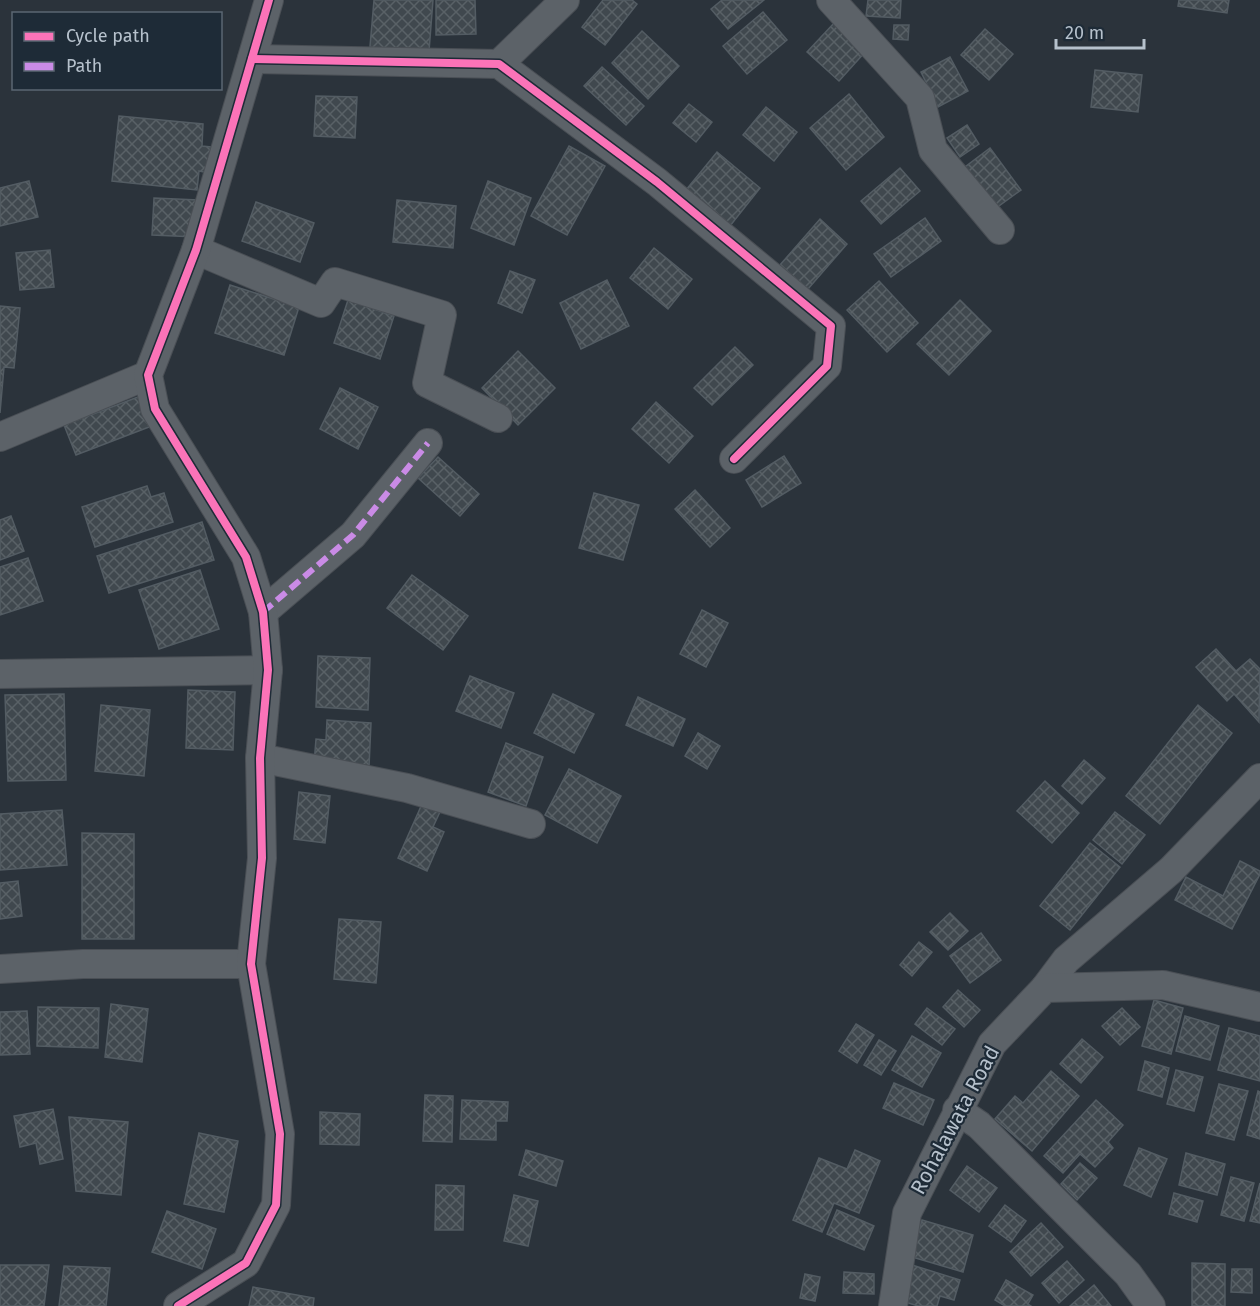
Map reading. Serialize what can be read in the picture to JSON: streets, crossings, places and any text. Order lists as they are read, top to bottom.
{
  "streets": {
    "street": ["Rohalawata Road"]
  },
  "legend": ["Cycle path", "Path"],
  "scale_bar": "20 m"
}
